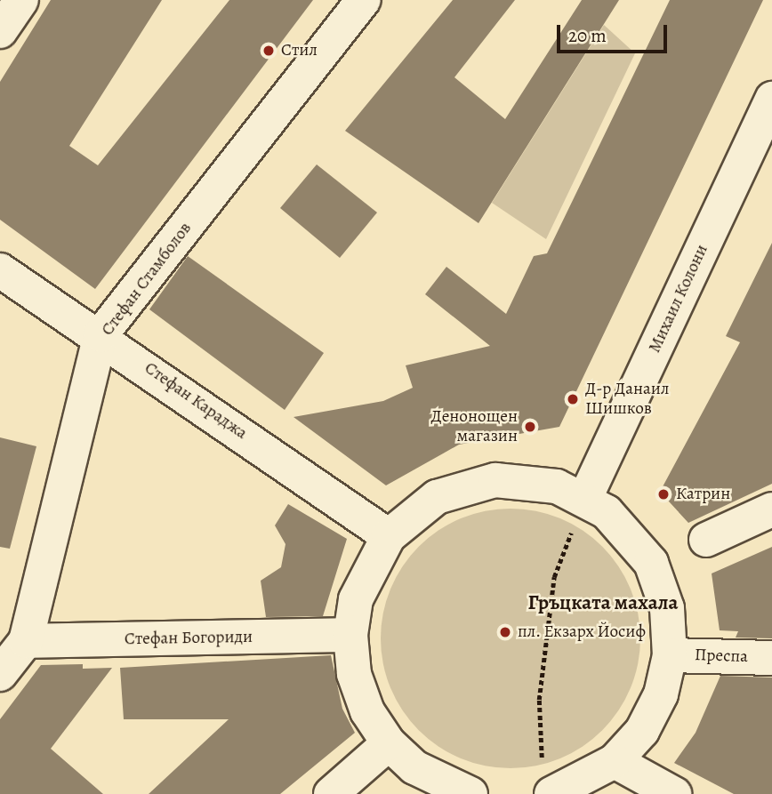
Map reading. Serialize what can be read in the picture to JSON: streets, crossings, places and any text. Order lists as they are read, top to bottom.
{
  "streets": {
    "street": [
      "Стефан Стамболов",
      "Михаил Колони",
      "Стефан Караджа",
      "Стефан Богориди",
      "Преспа"
    ]
  },
  "crossings": [
    ["Стефан Стамболов", "Стефан Караджа"],
    ["Стефан Стамболов", "Стефан Богориди"]
  ],
  "districts": ["Гръцката махала"],
  "places": [
    "Стил",
    "Д-р Данаил Шишков",
    "Денонощен магазин",
    "Катрин",
    "пл. Екзарх Йосиф"
  ],
  "scale_bar": "20 m"
}
